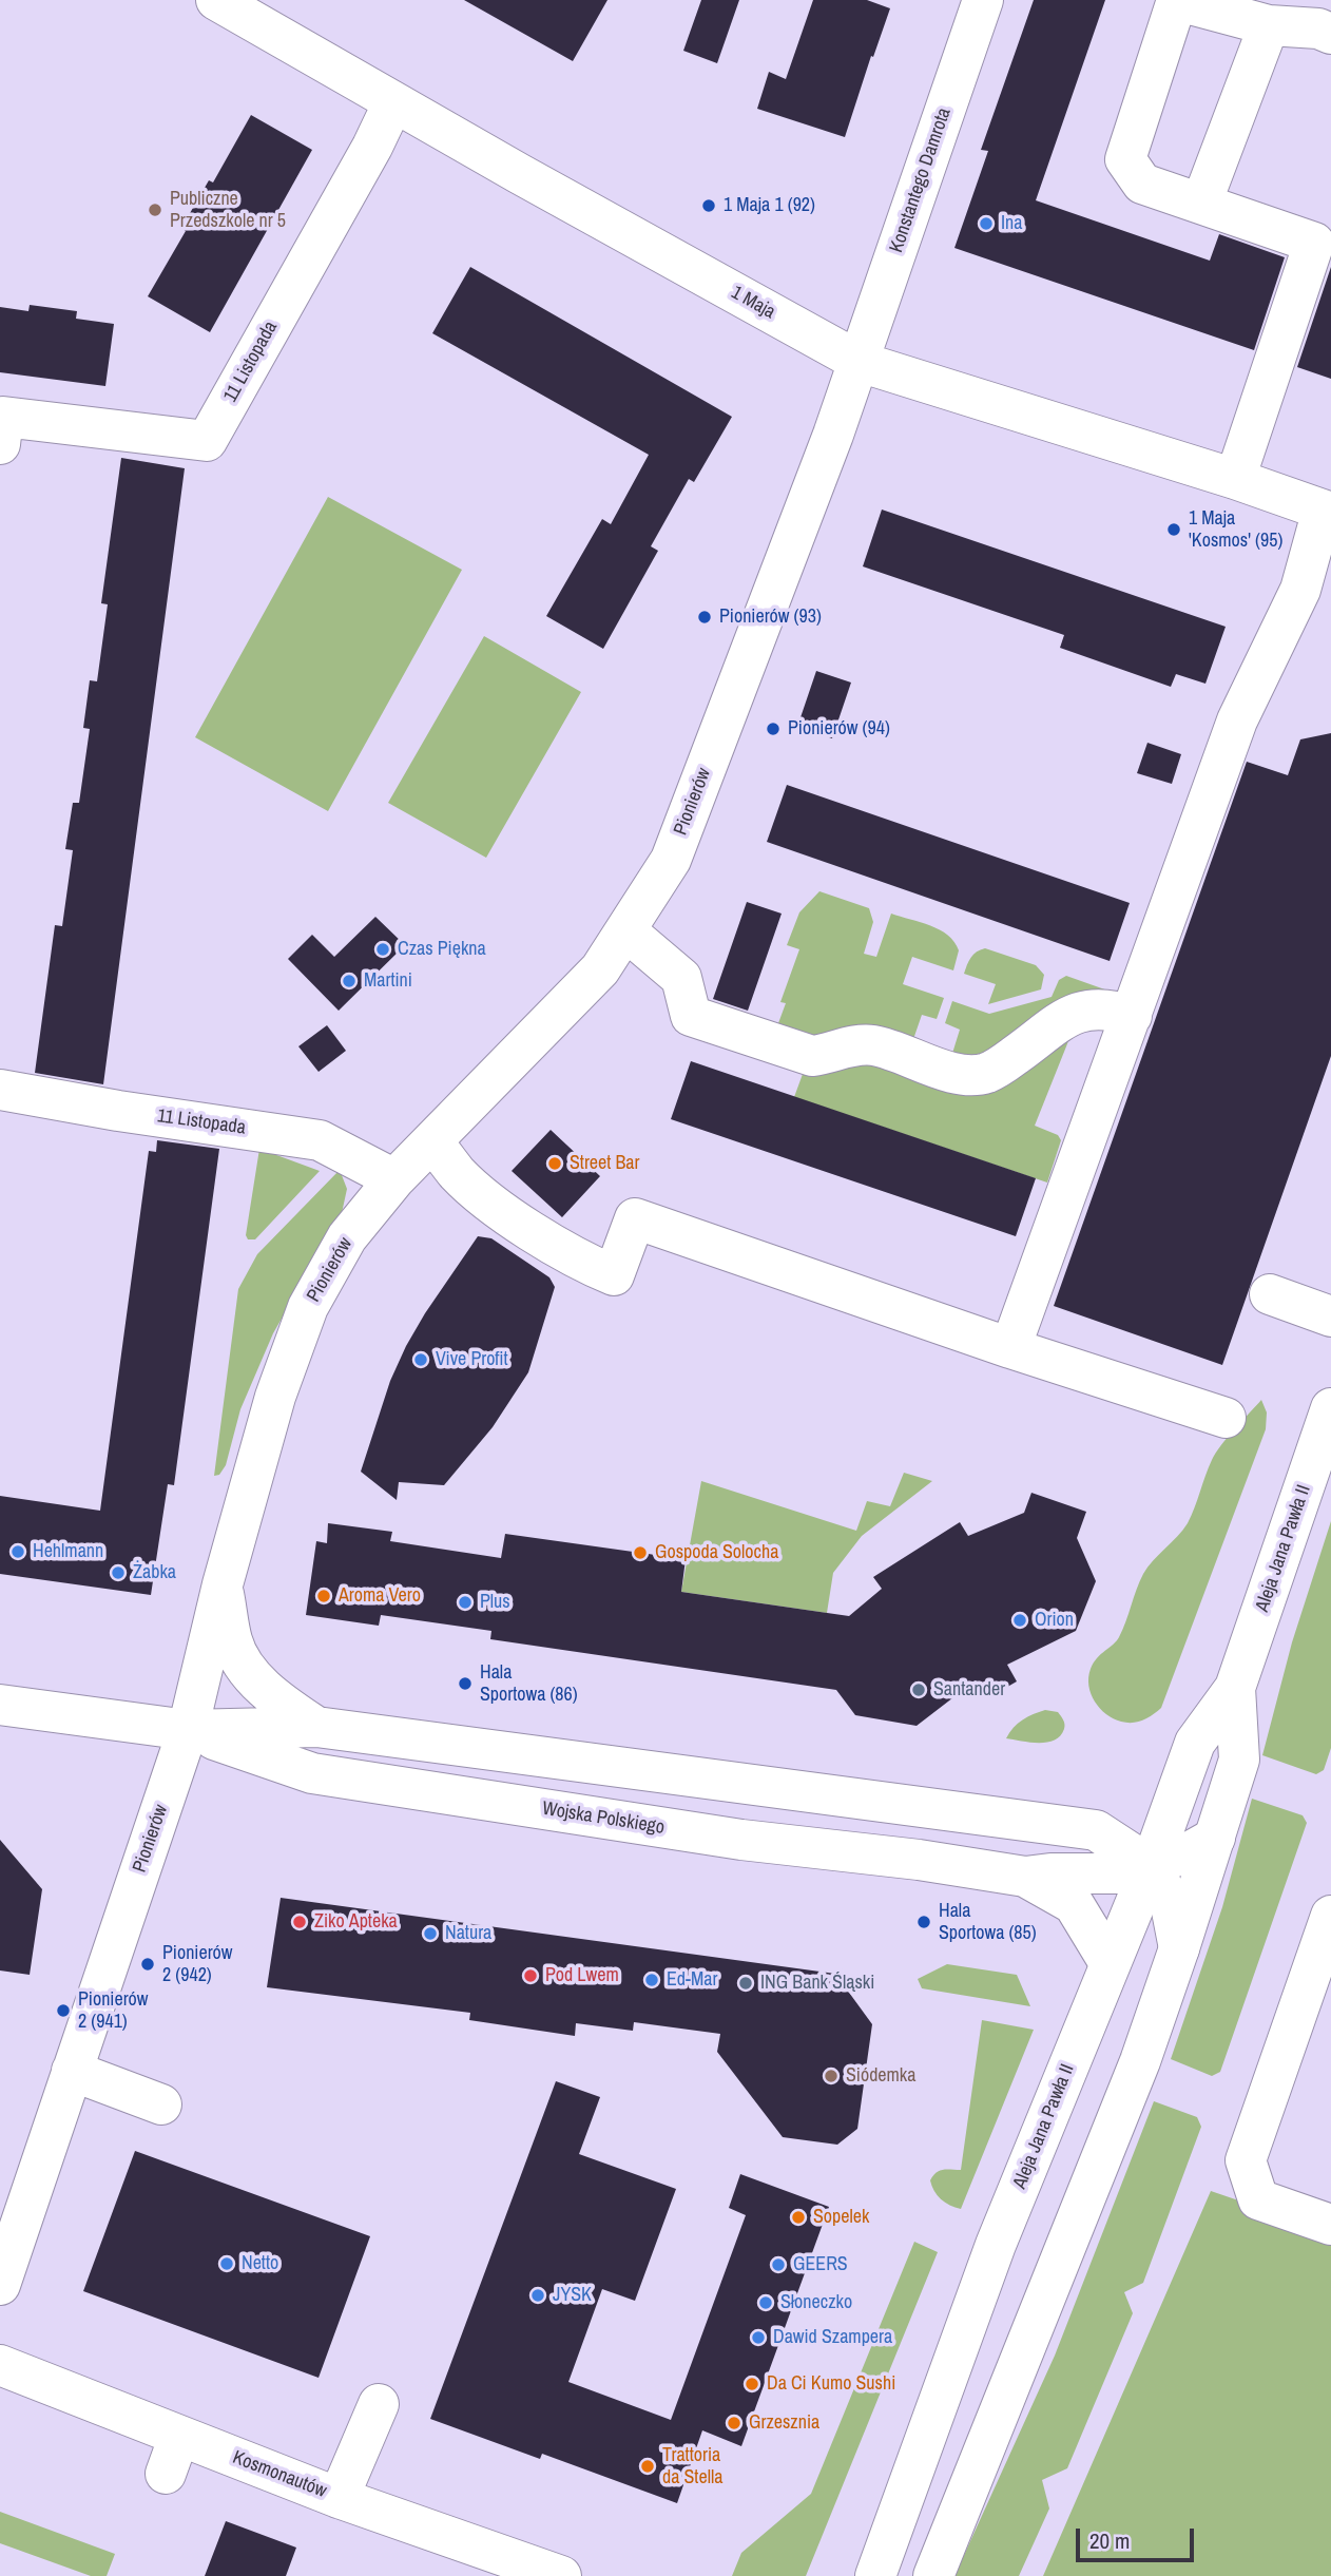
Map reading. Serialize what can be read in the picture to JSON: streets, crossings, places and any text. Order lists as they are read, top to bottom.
{
  "streets": {
    "street": [
      "Konstantego Damrota",
      "1 Maja",
      "11 Listopada",
      "Pionierów",
      "Aleja Jana Pawła II",
      "Wojska Polskiego",
      "Kosmonautów"
    ]
  },
  "crossings": [
    ["Konstantego Damrota", "1 Maja"],
    ["Konstantego Damrota", "Pionierów"],
    ["1 Maja", "11 Listopada"],
    ["1 Maja", "Pionierów"],
    ["11 Listopada", "Pionierów"],
    ["Pionierów", "Wojska Polskiego"],
    ["Aleja Jana Pawła II", "Wojska Polskiego"]
  ],
  "places": [
    "1 Maja 1 (92)",
    "Publiczne Przedszkole nr 5",
    "Ina",
    "1 Maja 'Kosmos' (95)",
    "Pionierów (93)",
    "Pionierów (94)",
    "Czas Piękna",
    "Martini",
    "Street Bar",
    "Vive Profit",
    "Hehlmann",
    "Gospoda Solocha",
    "Żabka",
    "Aroma Vero",
    "Plus",
    "Orion",
    "Hala Sportowa (86)",
    "Santander",
    "Ziko Apteka",
    "Hala Sportowa (85)",
    "Natura",
    "Pionierów 2 (942)",
    "Pod Lwem",
    "Ed-Mar",
    "ING Bank Śląski",
    "Pionierów 2 (941)",
    "Siódemka",
    "Sopelek",
    "Netto",
    "GEERS",
    "JYSK",
    "Słoneczko",
    "Dawid Szampera",
    "Da Ci Kumo Sushi",
    "Grzesznia",
    "Trattoria da Stella"
  ],
  "scale_bar": "20 m"
}
